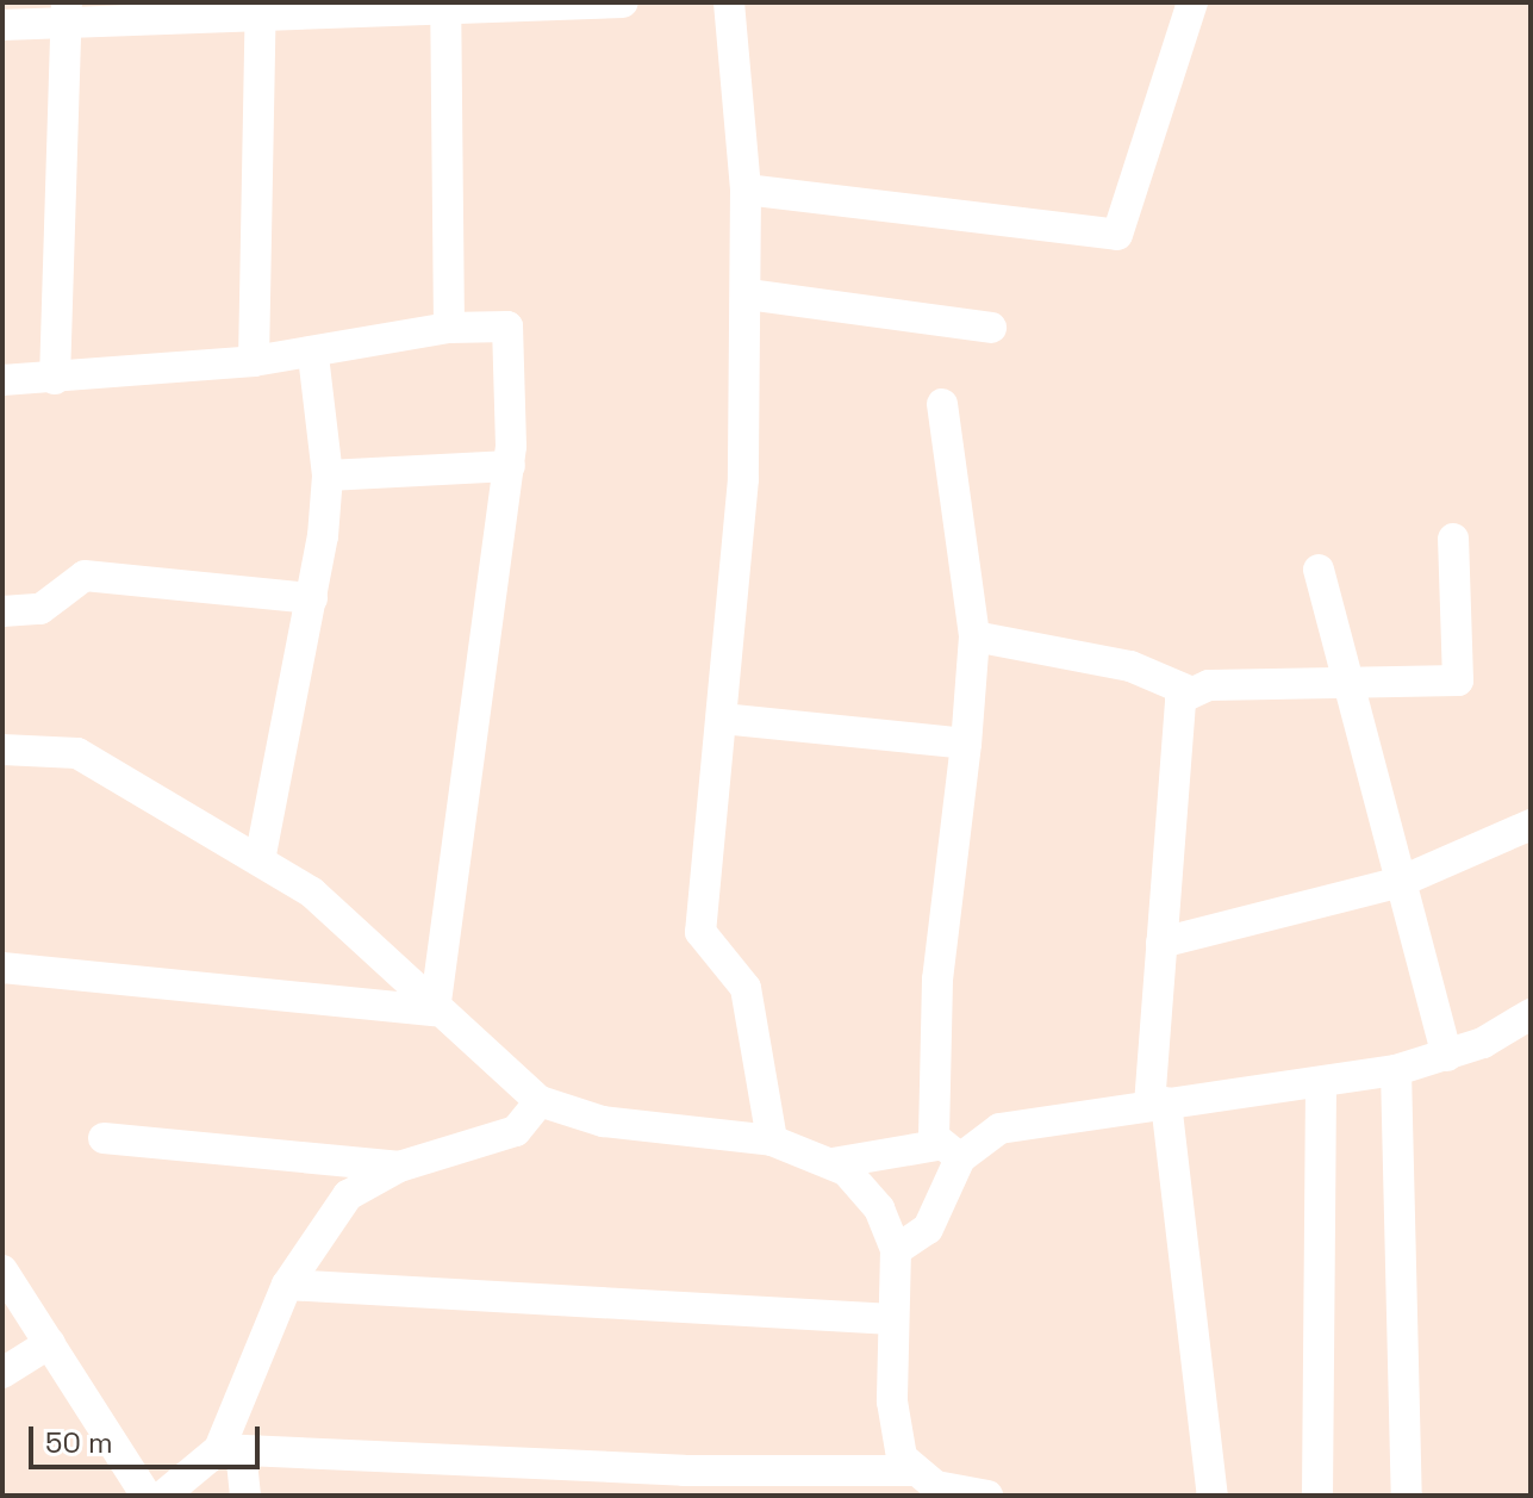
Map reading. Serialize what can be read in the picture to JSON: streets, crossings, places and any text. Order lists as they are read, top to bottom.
{
  "scale_bar": "50 m"
}
